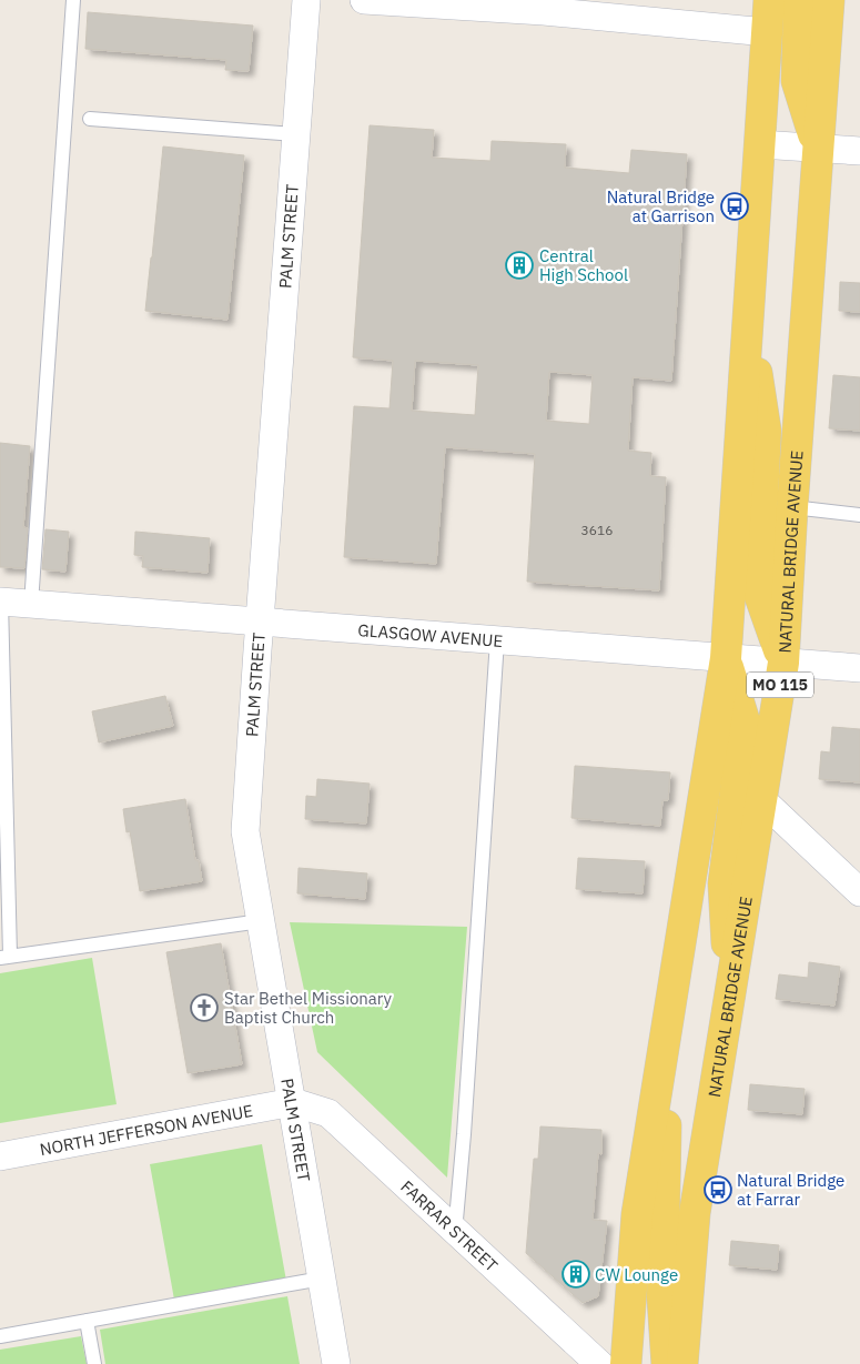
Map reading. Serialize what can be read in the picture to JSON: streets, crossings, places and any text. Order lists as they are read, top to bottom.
{
  "streets": {
    "main road": ["NATURAL BRIDGE AVENUE", "MO 115"],
    "street": [
      "PALM STREET",
      "GLASGOW AVENUE",
      "NORTH JEFFERSON AVENUE",
      "FARRAR STREET"
    ]
  },
  "crossings": [
    ["PALM STREET", "GLASGOW AVENUE"],
    ["PALM STREET", "NORTH JEFFERSON AVENUE"],
    ["PALM STREET", "FARRAR STREET"],
    ["NATURAL BRIDGE AVENUE", "GLASGOW AVENUE"],
    ["GLASGOW AVENUE", "MO 115"],
    ["NORTH JEFFERSON AVENUE", "FARRAR STREET"]
  ],
  "places": {
    "bus stop": ["Natural Bridge at Garrison", "Natural Bridge at Farrar"],
    "building": ["Central High School", "CW Lounge"],
    "church": ["Star Bethel Missionary Baptist Church"]
  },
  "house_numbers": ["3616"]
}
